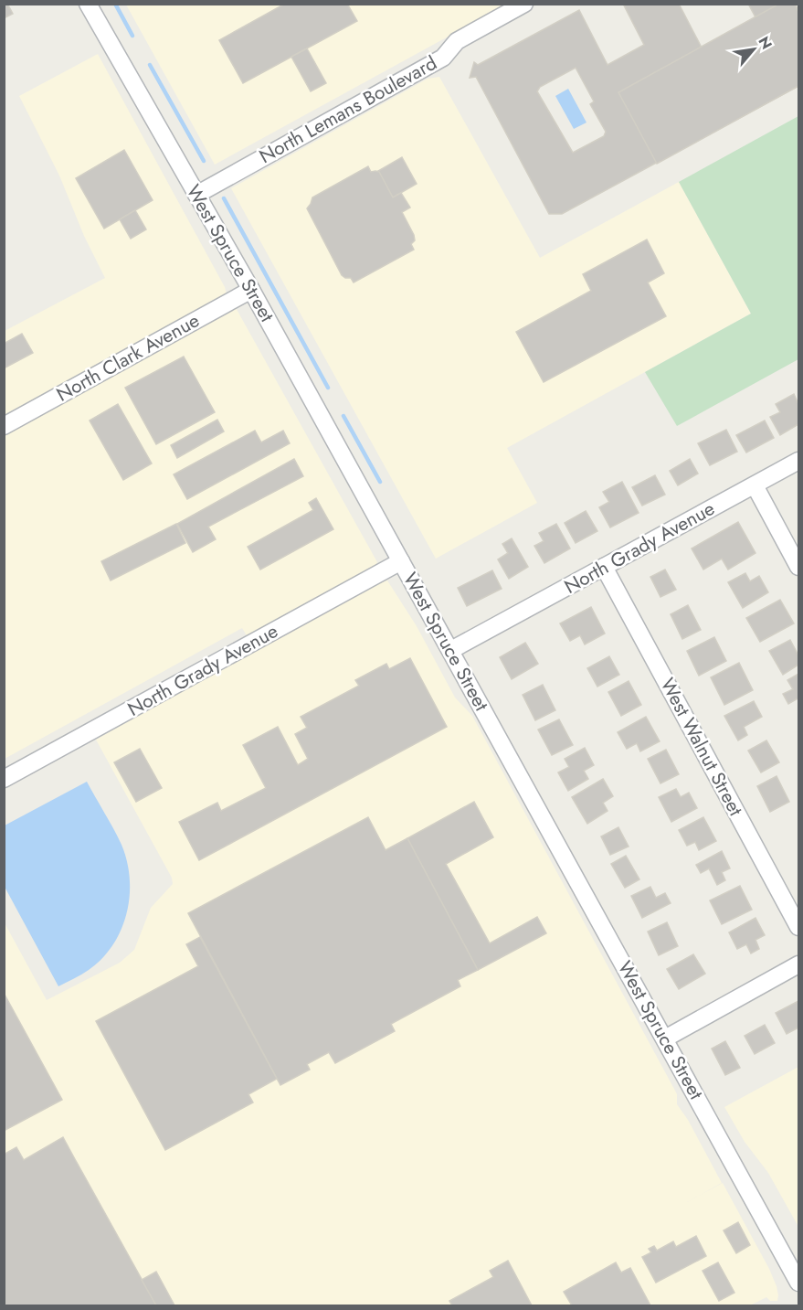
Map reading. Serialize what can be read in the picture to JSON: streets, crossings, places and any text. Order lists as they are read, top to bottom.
{
  "streets": {
    "street": [
      "North Lemans Boulevard",
      "West Spruce Street",
      "North Clark Avenue",
      "North Grady Avenue",
      "West Walnut Street"
    ]
  },
  "crossings": [
    ["North Lemans Boulevard", "West Spruce Street"],
    ["West Spruce Street", "North Clark Avenue"],
    ["West Spruce Street", "North Grady Avenue"],
    ["North Grady Avenue", "West Walnut Street"]
  ],
  "north": "top right"
}
